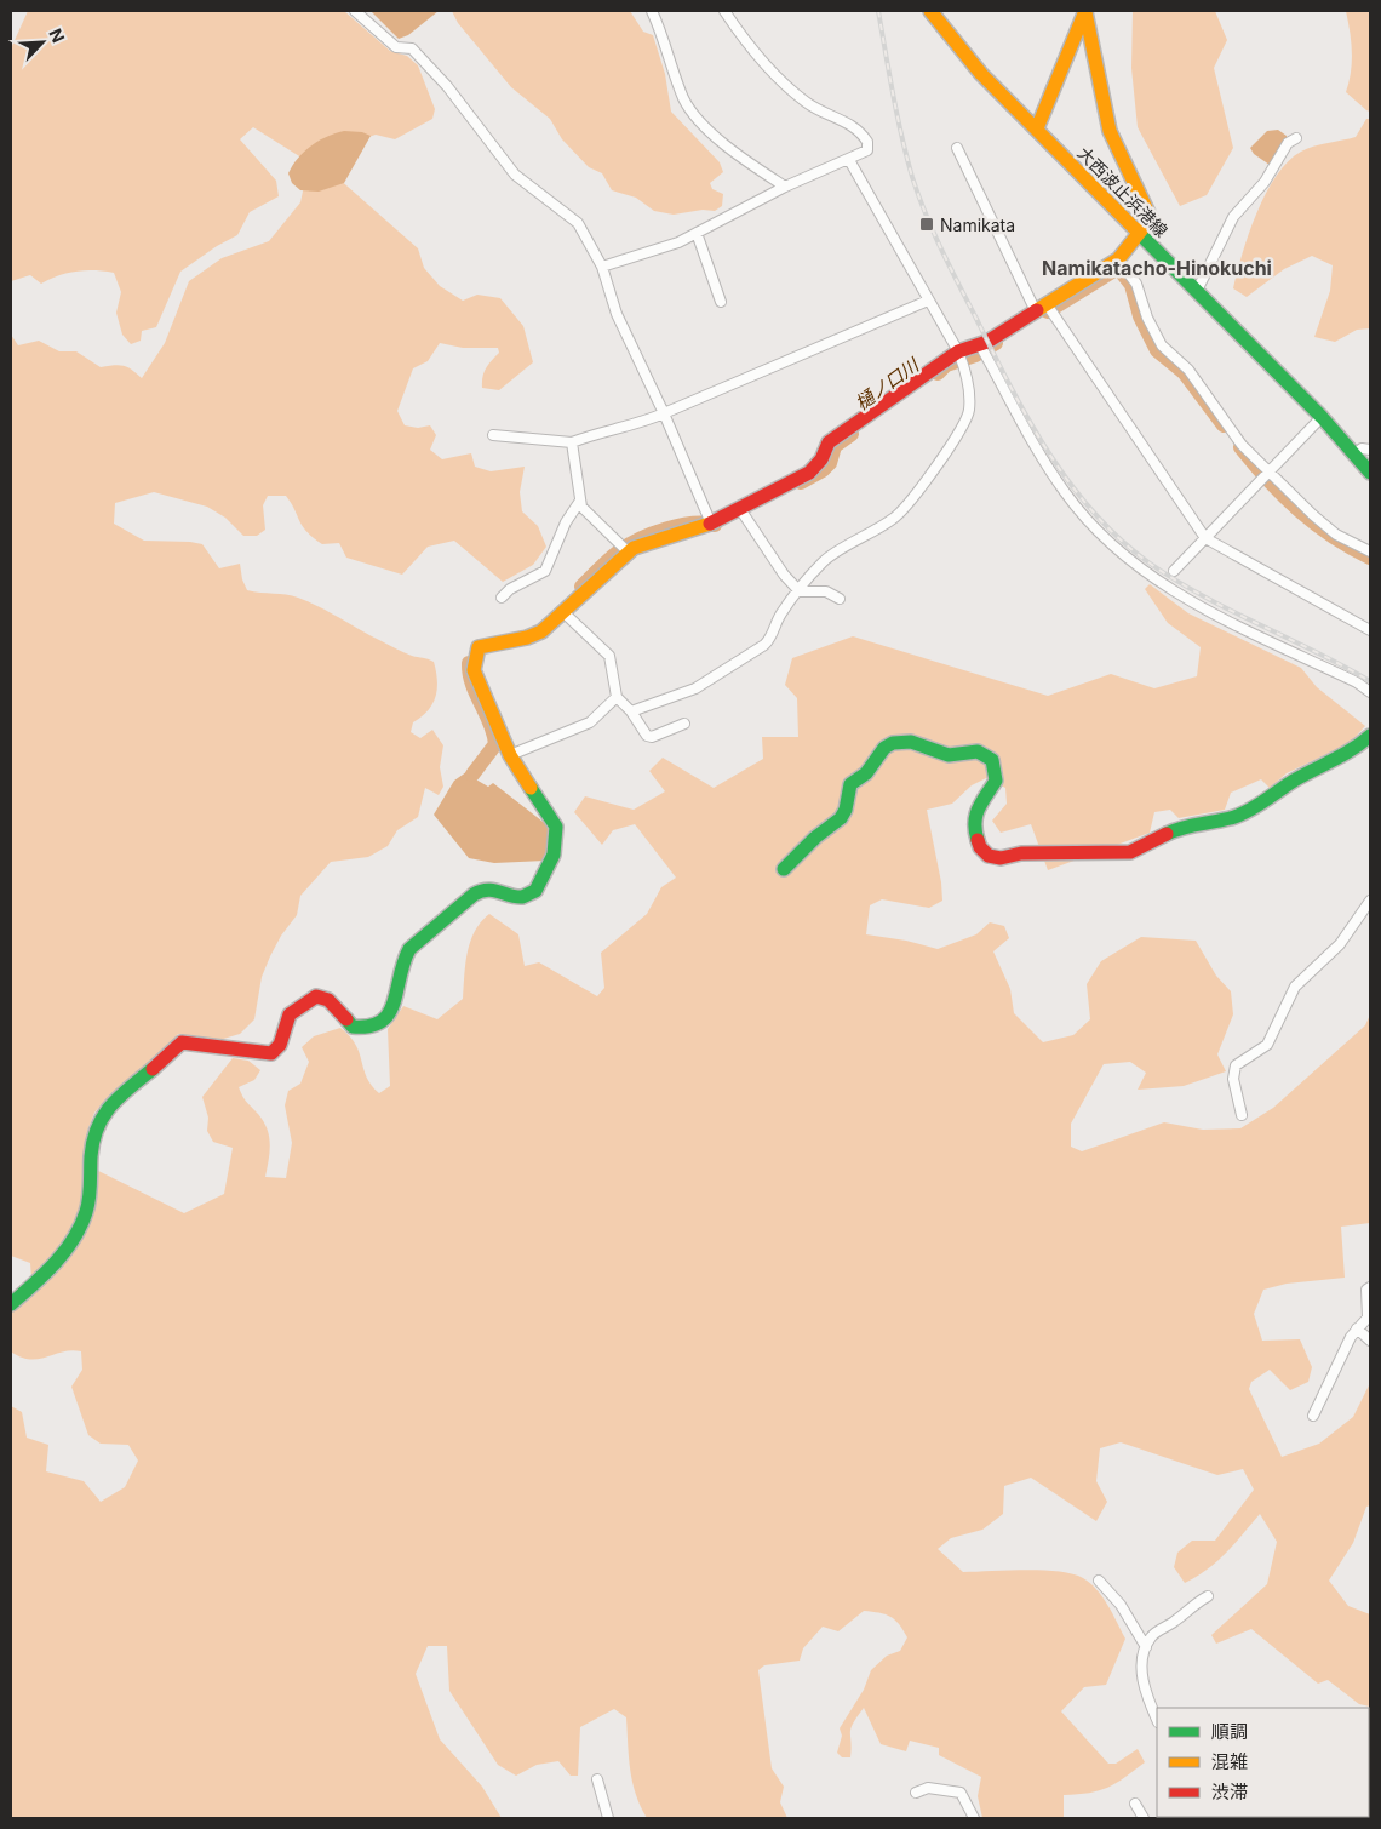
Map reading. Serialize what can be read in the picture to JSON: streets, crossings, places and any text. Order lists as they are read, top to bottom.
{
  "streets": {
    "street": ["大西波止浜港線"]
  },
  "districts": ["Namikatacho-Hinokuchi"],
  "water": ["樋ノ口川"],
  "places": {
    "transit": ["Namikata"]
  },
  "legend": ["順調", "混雑", "渋滞"],
  "north": "top right"
}
